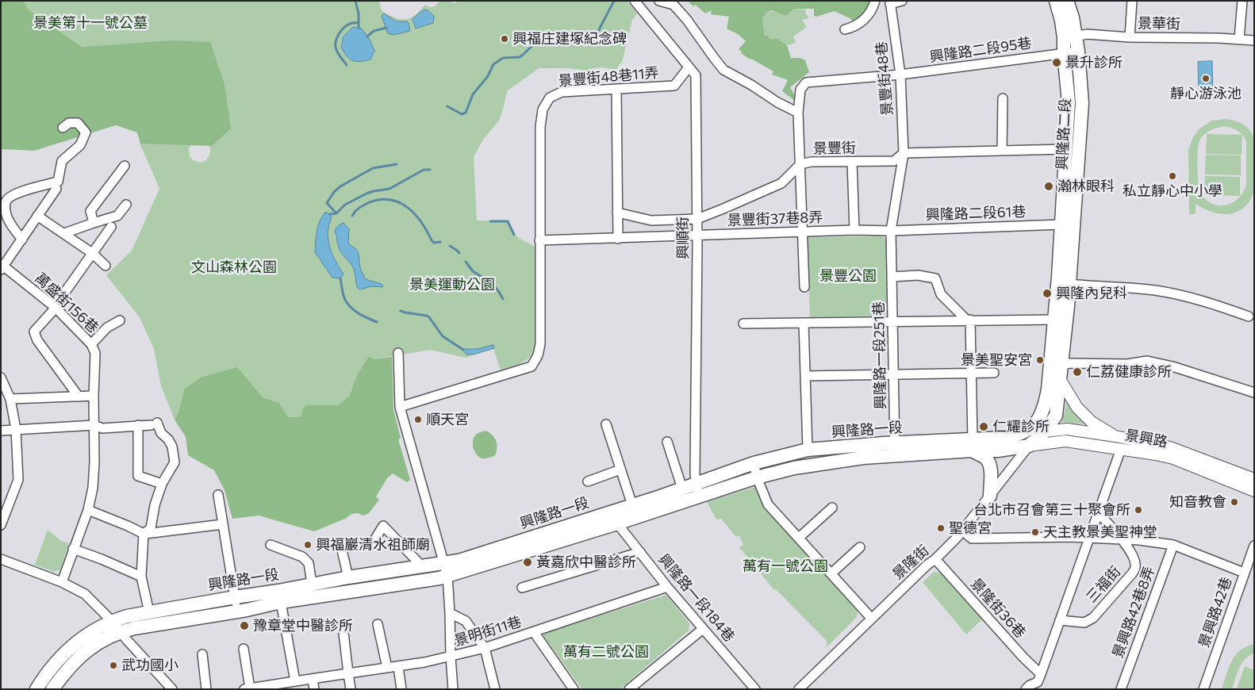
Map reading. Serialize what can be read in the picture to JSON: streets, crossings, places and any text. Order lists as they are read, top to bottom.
{
  "streets": {
    "main road": ["興隆路二段", "興隆路一段"],
    "street": [
      "景華街",
      "興隆路二段95巷",
      "景豐街48巷11弄",
      "景豐街48巷",
      "景豐街",
      "興隆路二段61巷",
      "景豐街37巷8弄",
      "興順街",
      "萬盛街156巷",
      "興隆路一段251巷",
      "景興路",
      "景隆街",
      "三福街",
      "興隆路一段184巷",
      "景隆街36巷",
      "景興路42巷8弄",
      "景興路42巷",
      "景明街11巷"
    ]
  },
  "crossings": [
    ["景華街", "興隆路二段"],
    ["興隆路二段95巷", "景豐街48巷"],
    ["興隆路二段95巷", "興隆路二段"],
    ["景豐街48巷11弄", "興順街"],
    ["景豐街48巷", "景豐街"],
    ["景豐街48巷", "興隆路二段61巷"],
    ["景豐街48巷", "興隆路一段251巷"],
    ["興隆路二段", "景豐街"],
    ["興隆路二段", "興隆路二段61巷"],
    ["興隆路二段", "興隆路一段"],
    ["景豐街", "興順街"],
    ["興隆路二段61巷", "景豐街37巷8弄"],
    ["興隆路二段61巷", "興隆路一段251巷"],
    ["景豐街37巷8弄", "興順街"],
    ["興順街", "興隆路一段"],
    ["興隆路一段251巷", "興隆路一段"],
    ["興隆路一段", "景興路"],
    ["興隆路一段", "景隆街"],
    ["興隆路一段", "興隆路一段184巷"],
    ["景興路", "景隆街"],
    ["景興路", "三福街"],
    ["景隆街", "景隆街36巷"],
    ["三福街", "景隆街36巷"],
    ["興隆路一段184巷", "景明街11巷"]
  ],
  "parks": [
    "景美第十一號公墓",
    "文山森林公園",
    "景豐公園",
    "景美運動公園",
    "萬有一號公園",
    "萬有二號公園"
  ],
  "places": [
    "興福庄建塚紀念碑",
    "景升診所",
    "靜心游泳池",
    "私立靜心中小學",
    "瀚林眼科",
    "興隆內兒科",
    "景美聖安宮",
    "仁荔健康診所",
    "順天宮",
    "仁耀診所",
    "知音教會",
    "台北市召會第三十聚會所",
    "聖德宮",
    "天主教景美聖神堂",
    "興福巖清水祖師廟",
    "黃嘉欣中醫診所",
    "豫章堂中醫診所",
    "武功國小"
  ]
}
